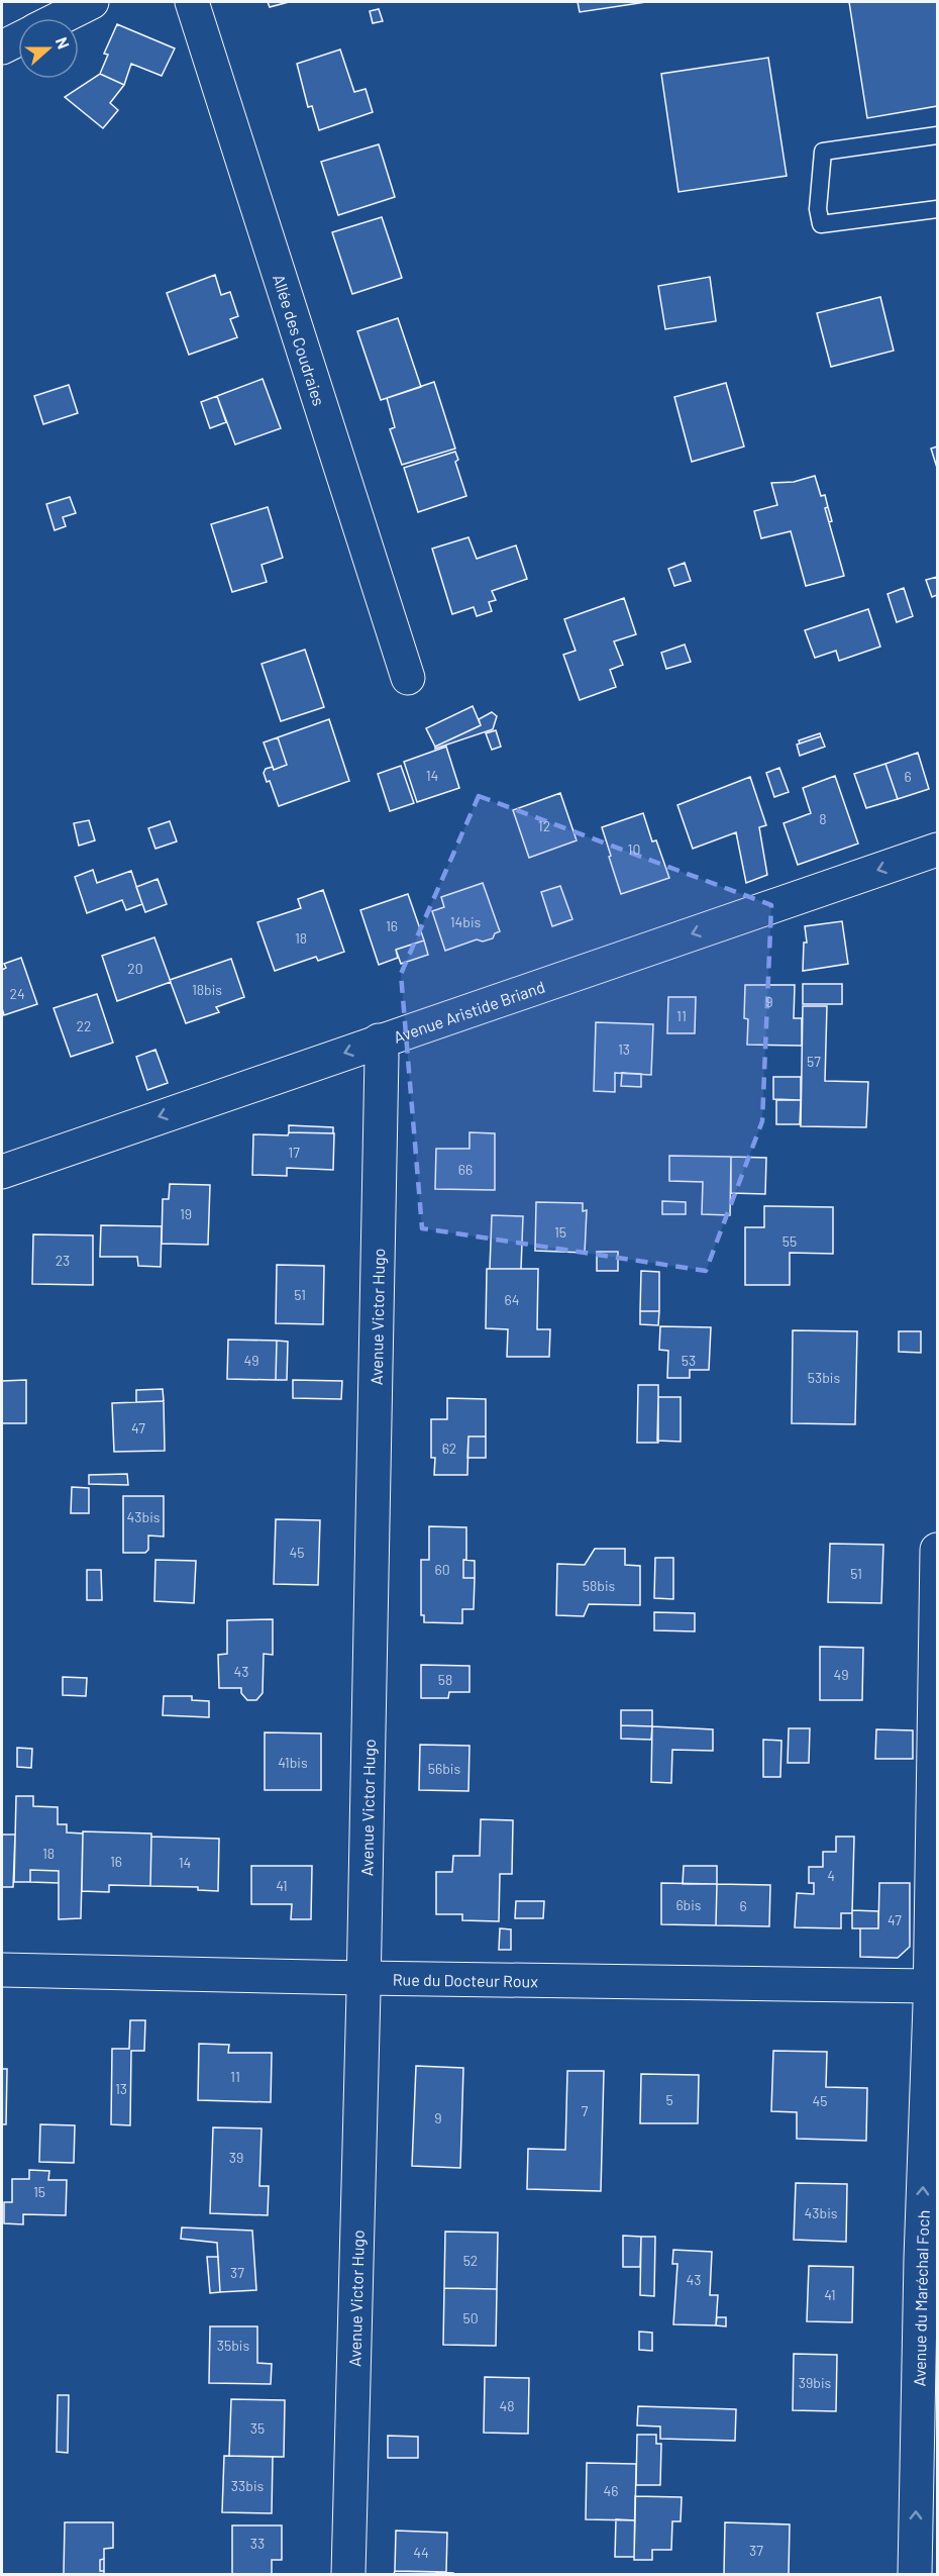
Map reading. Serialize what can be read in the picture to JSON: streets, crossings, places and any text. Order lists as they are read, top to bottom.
{
  "streets": {
    "street": [
      "Allée des Coudraies",
      "Avenue Aristide Briand",
      "Avenue Victor Hugo",
      "Rue du Docteur Roux",
      "Avenue du Maréchal Foch"
    ]
  },
  "crossings": [
    ["Avenue Aristide Briand", "Avenue Victor Hugo"],
    ["Avenue Victor Hugo", "Rue du Docteur Roux"],
    ["Rue du Docteur Roux", "Avenue du Maréchal Foch"]
  ],
  "one_way": ["Avenue Aristide Briand", "Avenue du Maréchal Foch"],
  "house_numbers": [
    "14",
    "6",
    "8",
    "12",
    "10",
    "14bis",
    "16",
    "18",
    "20",
    "18bis",
    "24",
    "9",
    "11",
    "22",
    "13",
    "57",
    "17",
    "66",
    "19",
    "15",
    "55",
    "23",
    "51",
    "64",
    "49",
    "53",
    "53bis",
    "47",
    "62",
    "43bis",
    "45",
    "60",
    "51",
    "58bis",
    "43",
    "49",
    "58",
    "41bis",
    "56bis",
    "18",
    "16",
    "14",
    "4",
    "41",
    "6bis",
    "6",
    "47",
    "11",
    "13",
    "5",
    "45",
    "7",
    "9",
    "39",
    "15",
    "43bis",
    "52",
    "37",
    "43",
    "41",
    "50",
    "35bis",
    "39bis",
    "48",
    "35",
    "33bis",
    "46",
    "33",
    "37",
    "44"
  ],
  "north": "right"
}
